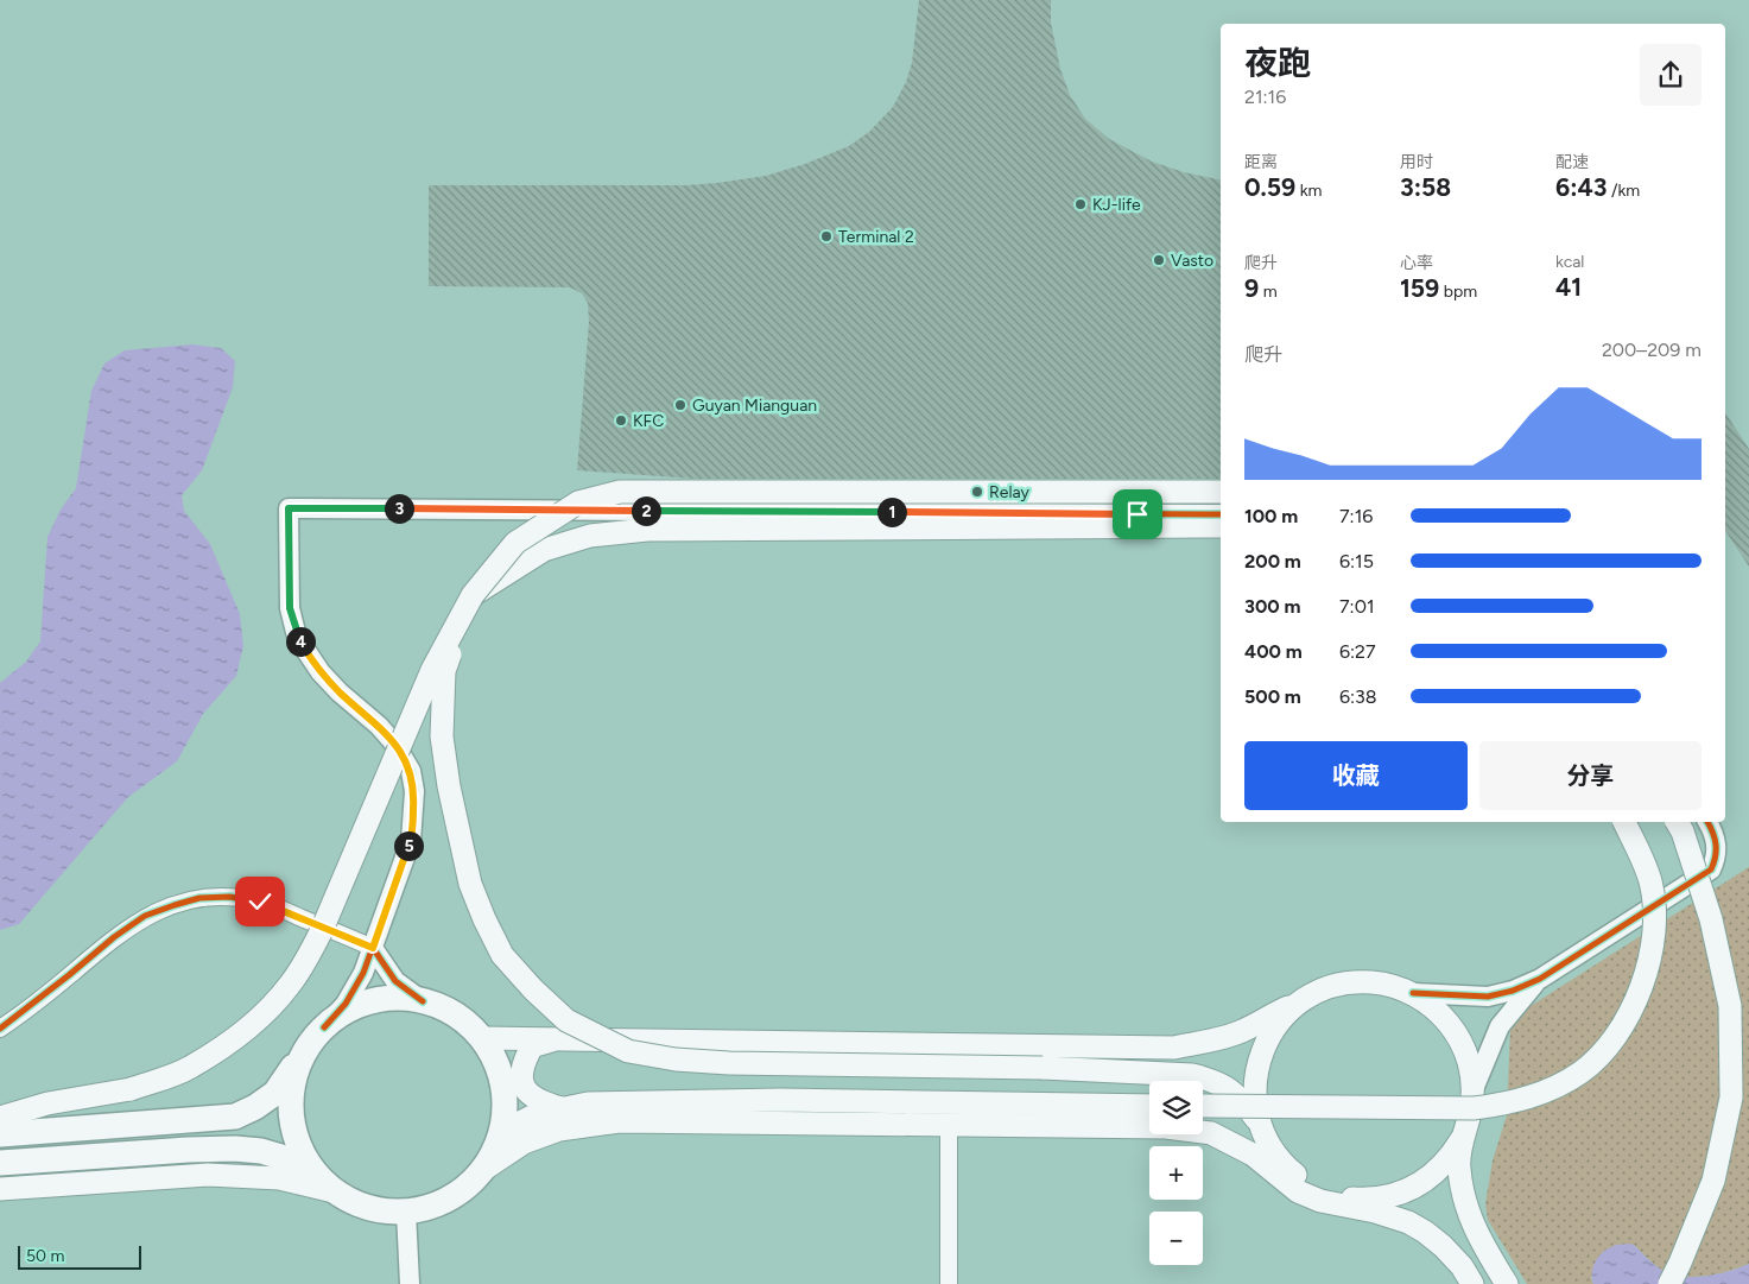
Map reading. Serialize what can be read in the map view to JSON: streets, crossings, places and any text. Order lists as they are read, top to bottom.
{
  "places": [
    "KJ-life",
    "Terminal 2",
    "Vasto",
    "Guyan Mianguan",
    "KFC",
    "Relay"
  ],
  "scale_bar": "50 m",
  "page": {
    "heading": ["夜跑", "21:16"],
    "stats": [
      ["距离", "0.59 km"],
      ["用时", "3:58"],
      ["配速", "6:43 /km"],
      ["爬升", "9 m"],
      ["心率", "159 bpm"],
      ["kcal", "41"]
    ],
    "chart": ["爬升", "200–209 m"],
    "list": [
      {
        "name": "100 m",
        "note": "7:16"
      },
      {
        "name": "200 m",
        "note": "6:15"
      },
      {
        "name": "300 m",
        "note": "7:01"
      },
      {
        "name": "400 m",
        "note": "6:27"
      },
      {
        "name": "500 m",
        "note": "6:38"
      }
    ],
    "pins": [
      "3",
      "2",
      "1",
      "4",
      "5"
    ],
    "buttons": ["收藏", "分享"],
    "map_buttons": ["+", "−"],
    "scale": "50 m"
  }
}
